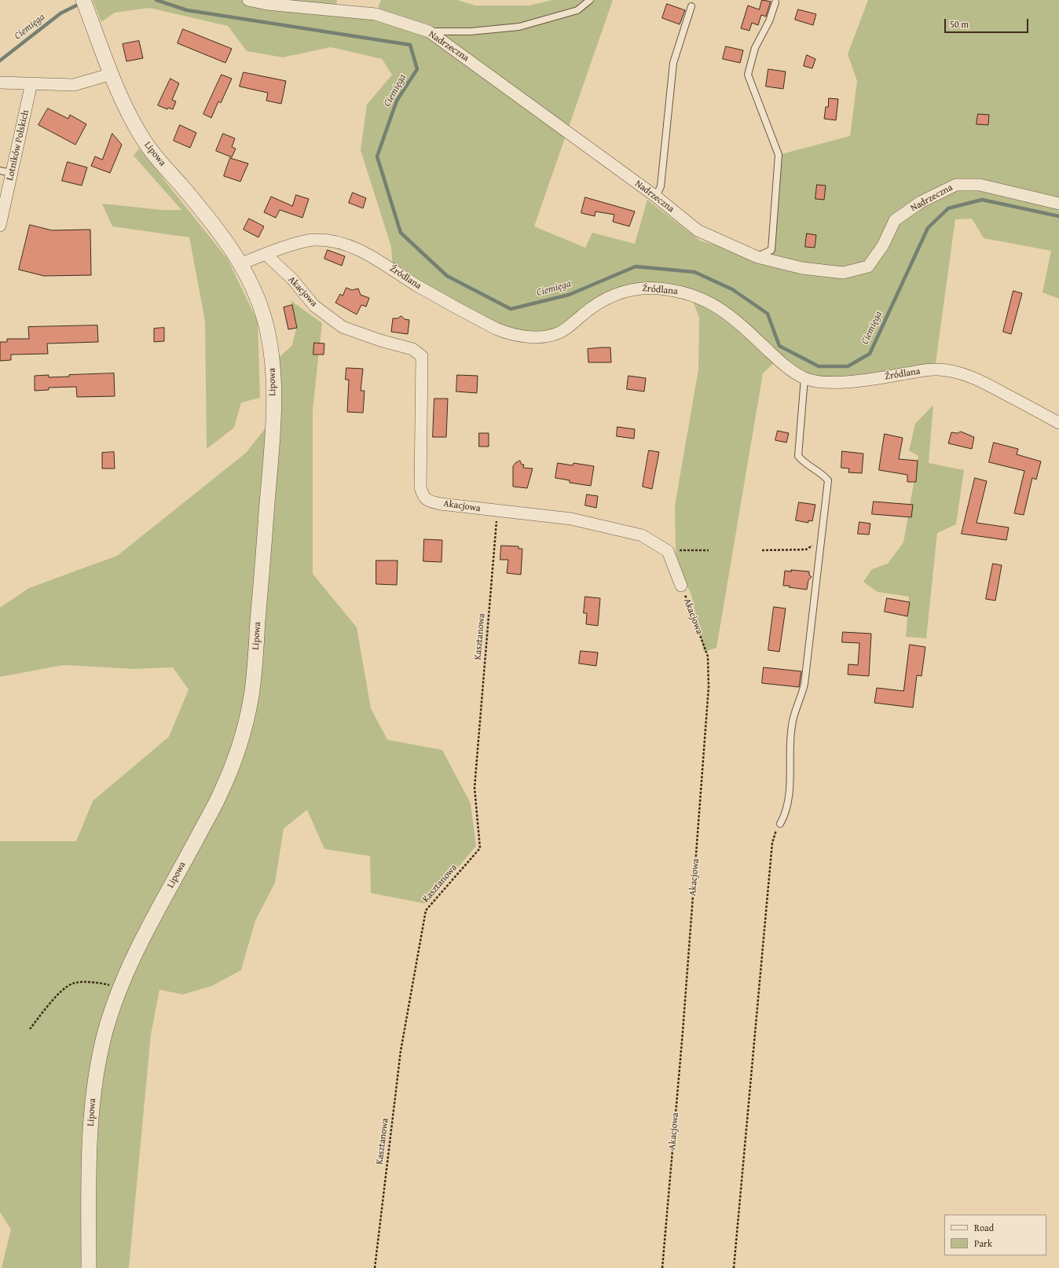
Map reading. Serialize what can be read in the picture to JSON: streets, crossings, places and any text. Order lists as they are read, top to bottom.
{
  "streets": {
    "street": [
      "Nadrzeczna",
      "Lotników Polskich",
      "Lipowa",
      "Źródlana",
      "Akacjowa"
    ],
    "path": ["Kasztanowa"]
  },
  "crossings": [
    ["Lipowa", "Źródlana"],
    ["Źródlana", "Akacjowa"],
    ["Akacjowa", "Kasztanowa"]
  ],
  "water": ["Ciemięga"],
  "legend": ["Road", "Park"],
  "scale_bar": "50 m"
}
